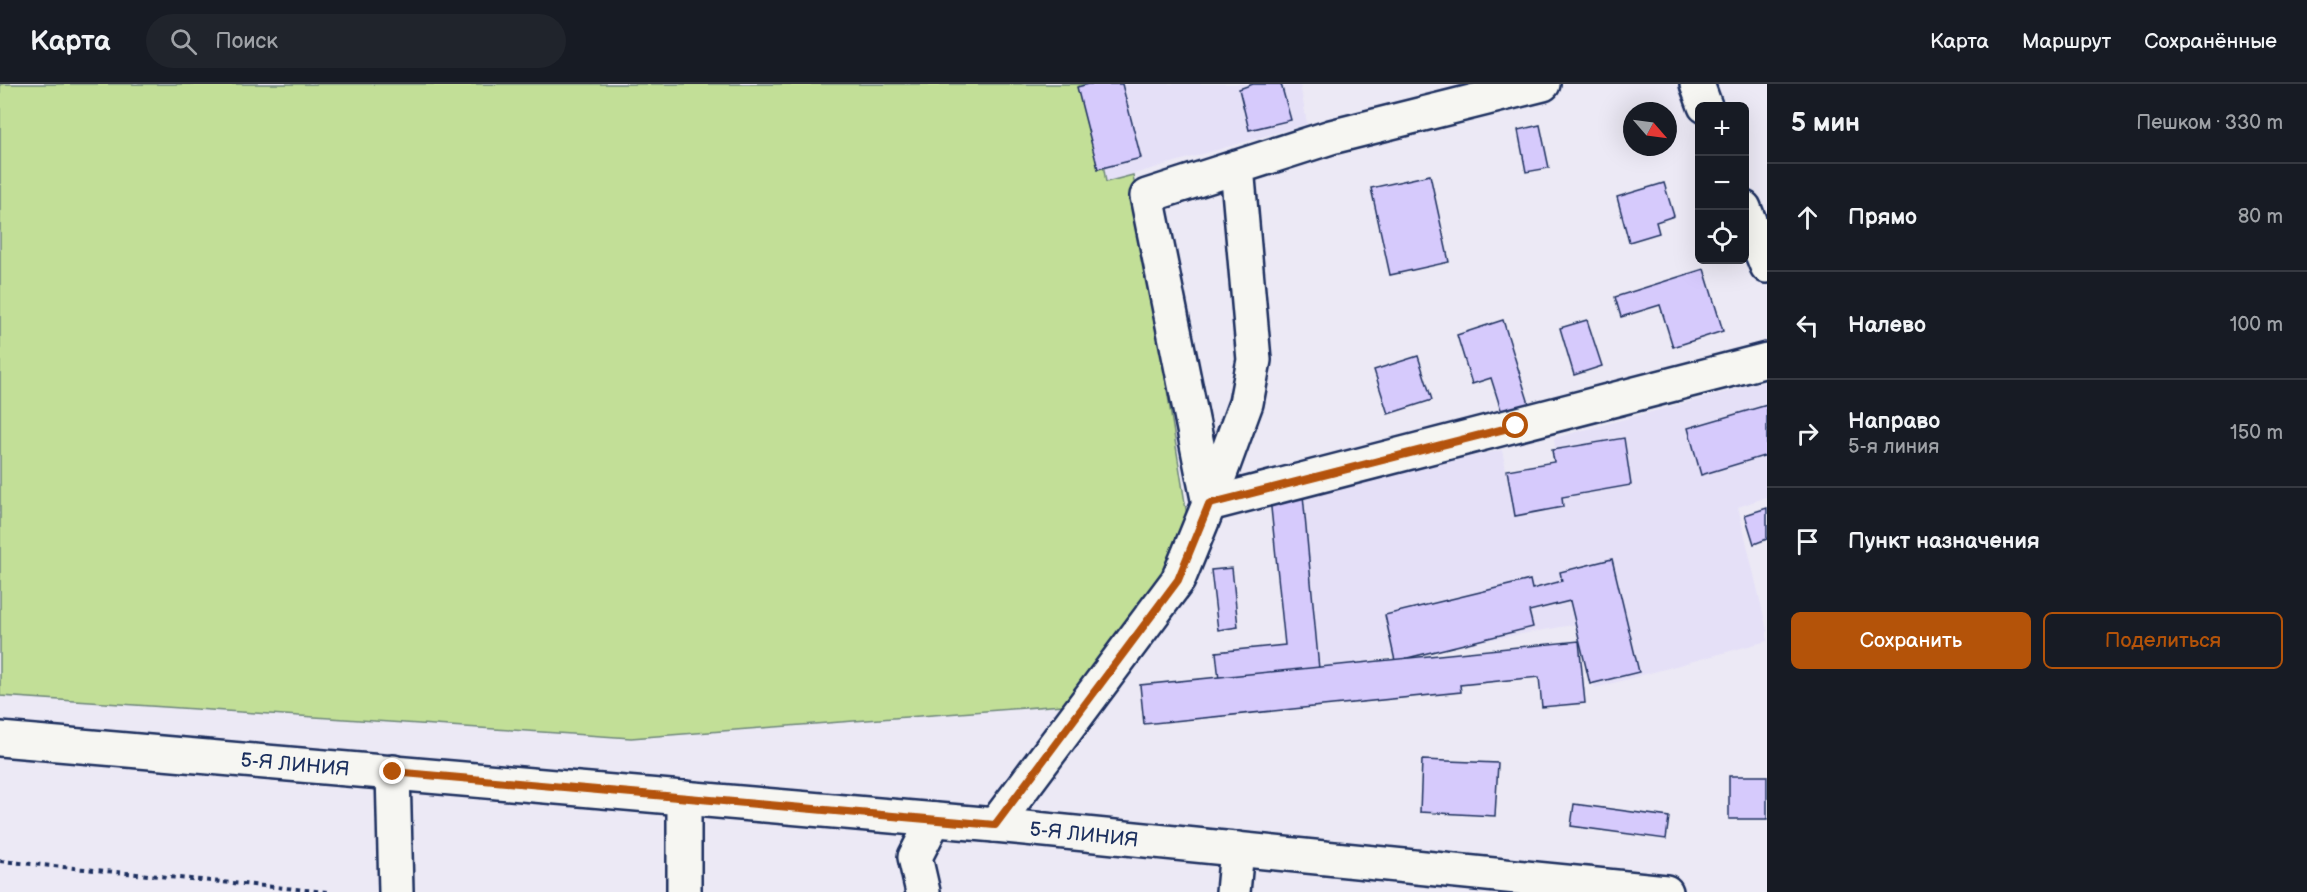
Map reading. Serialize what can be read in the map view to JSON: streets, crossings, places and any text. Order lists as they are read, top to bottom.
{
  "streets": {
    "street": ["5-Я ЛИНИЯ"]
  },
  "north": "bottom right",
  "page": {
    "header": "Карта",
    "search": "Поиск",
    "nav": ["Карта", "Маршрут", "Сохранённые"],
    "heading": ["5 мин", "Пешком · 330 m"],
    "map_buttons": ["+", "−"],
    "list": [
      ["Прямо", "80 m"],
      ["Налево", "100 m"],
      ["Направо", "5-я линия", "150 m"],
      "Пункт назначения"
    ],
    "buttons": ["Сохранить", "Поделиться"]
  }
}
